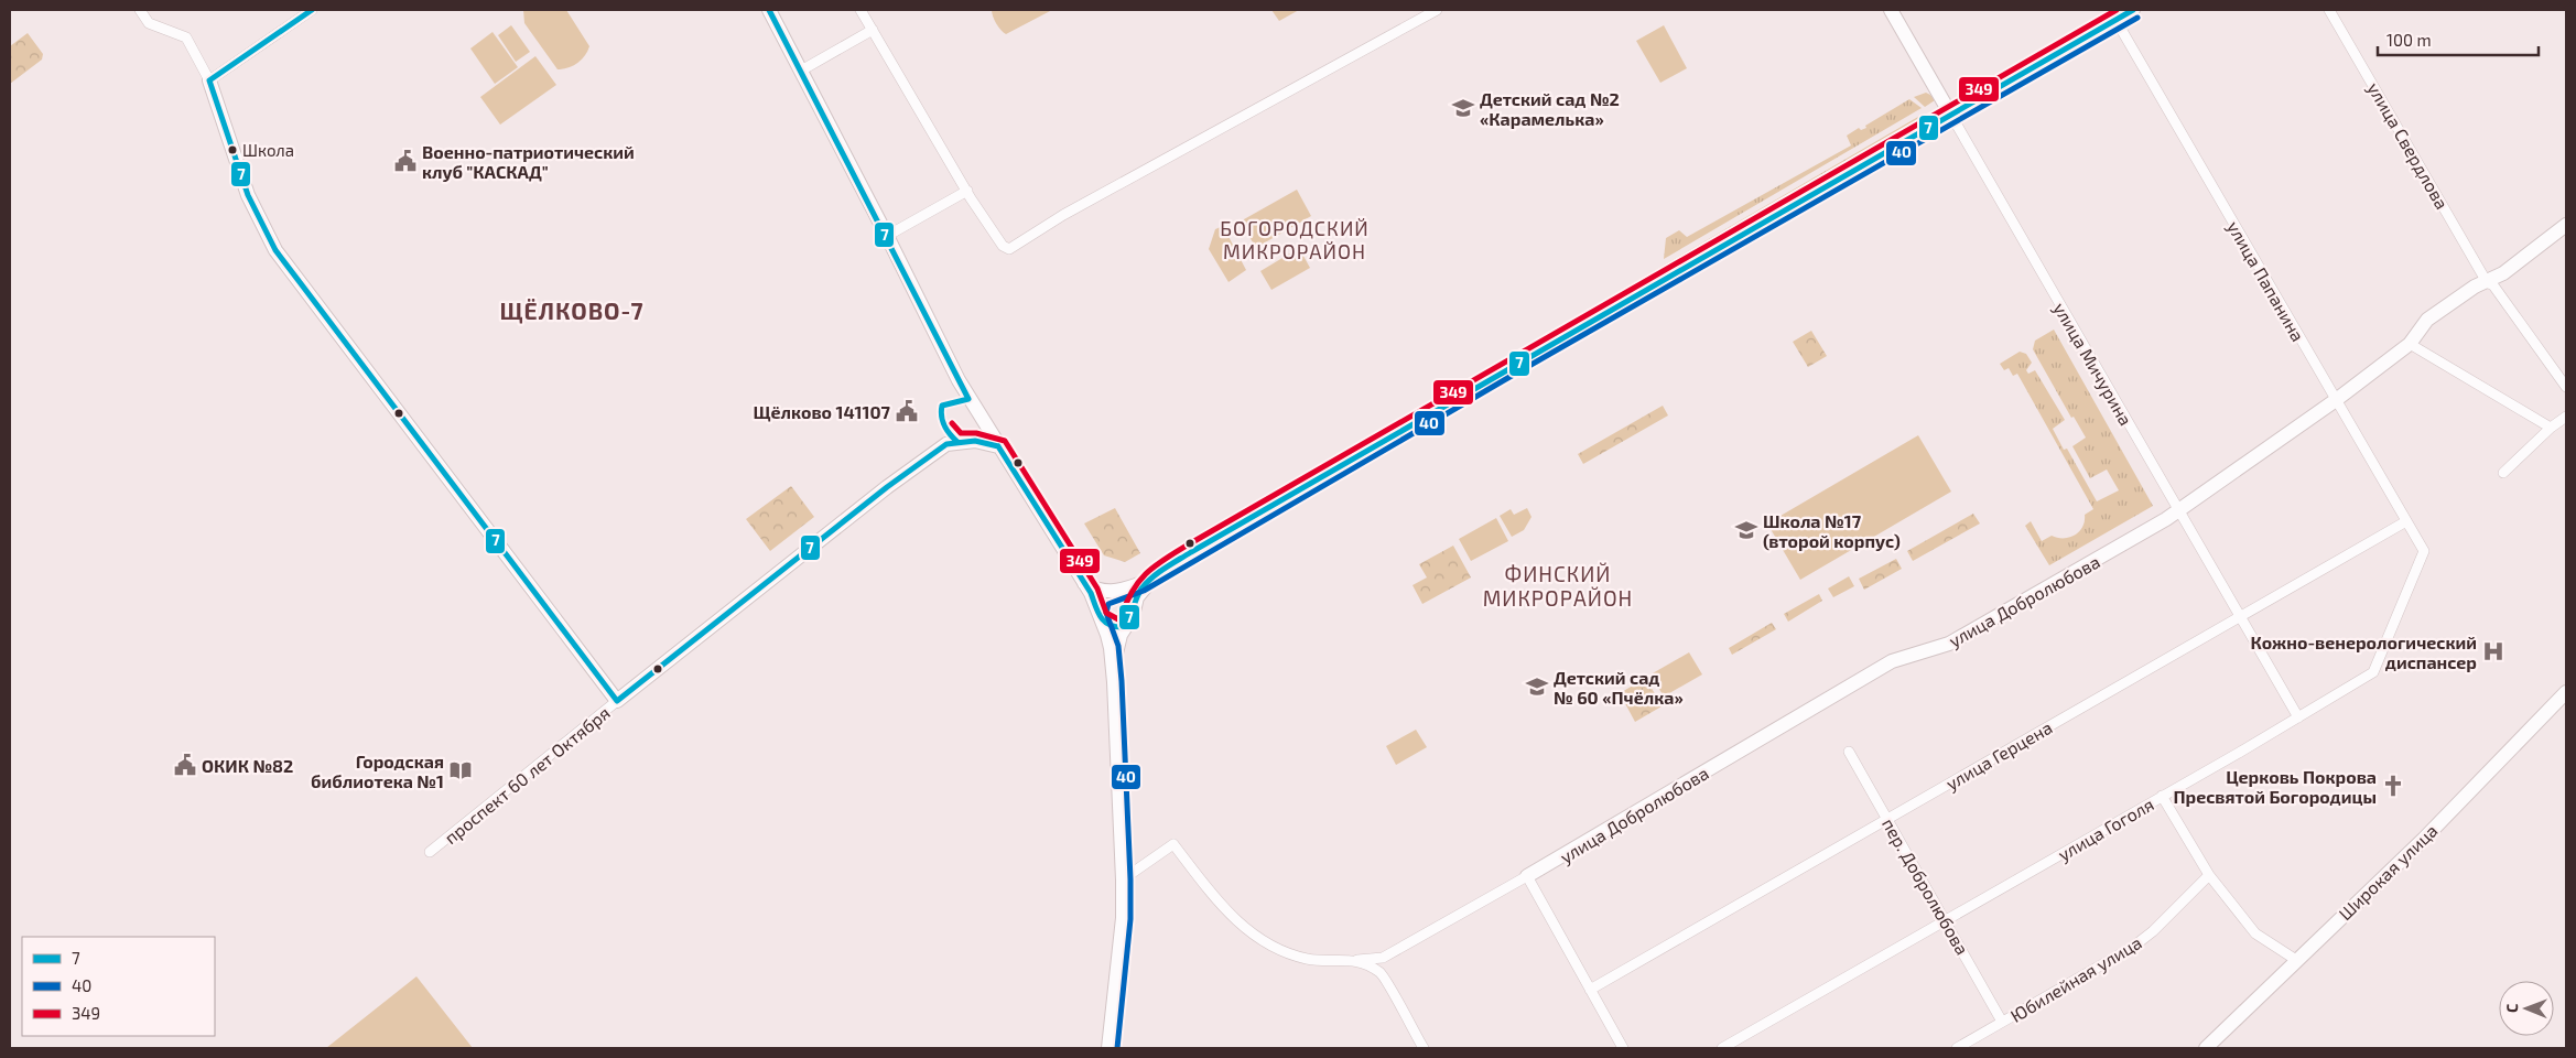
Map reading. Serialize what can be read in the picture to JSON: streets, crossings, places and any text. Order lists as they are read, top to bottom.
{
  "streets": {
    "street": [
      "улица Свердлова",
      "улица Папанина",
      "улица Мичурина",
      "улица Добролюбова",
      "улица Герцена",
      "проспект 60 лет Октября",
      "улица Гоголя",
      "Широкая улица",
      "пер. Добролюбова",
      "Юбилейная улица"
    ]
  },
  "crossings": [
    ["улица Свердлова", "улица Добролюбова"],
    ["улица Папанина", "улица Добролюбова"],
    ["улица Папанина", "улица Герцена"],
    ["улица Папанина", "улица Гоголя"],
    ["улица Мичурина", "улица Добролюбова"],
    ["улица Мичурина", "улица Герцена"],
    ["улица Мичурина", "улица Гоголя"],
    ["улица Герцена", "пер. Добролюбова"],
    ["улица Гоголя", "пер. Добролюбова"],
    ["пер. Добролюбова", "Юбилейная улица"]
  ],
  "districts": ["БОГОРОДСКИЙ МИКРОРАЙОН", "ЩЁЛКОВО-7", "ФИНСКИЙ МИКРОРАЙОН"],
  "places": {
    "school or university": ["Детский сад №2 «Карамелька»", "Школа №17 (второй корпус)", "Детский сад № 60 «Пчёлка»"],
    "other": ["Школа"],
    "public building": ["Военно-патриотический клуб \"КАСКАД\"", "Щёлково 141107", "ОКИК №82"],
    "hospital": ["Кожно-венерологический диспансер"],
    "library": ["Городская библиотека №1"],
    "church": ["Церковь Покрова Пресвятой Богородицы"]
  },
  "lines": ["transit line 7", "transit line 349", "transit line 40"],
  "legend": ["7", "40", "349"],
  "scale_bar": "100 m",
  "north": "left"
}
